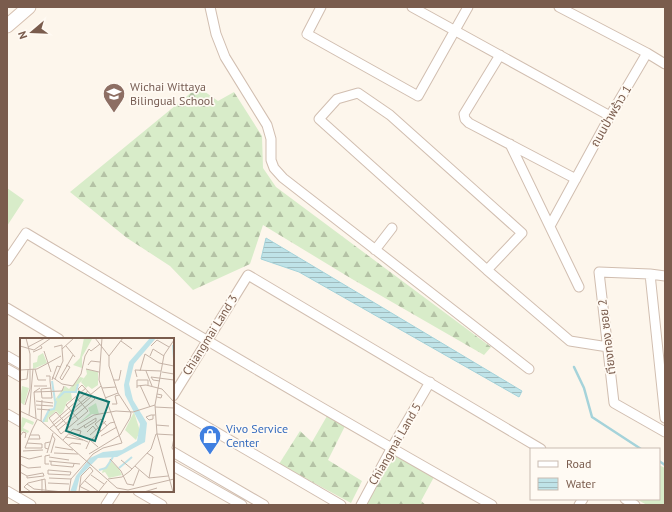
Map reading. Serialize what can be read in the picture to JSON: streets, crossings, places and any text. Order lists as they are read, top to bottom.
{
  "streets": {
    "street": [
      "ถนนป่าพร้าว 1",
      "Chiangmai Land 3",
      "เาียงทอง ซอย 2",
      "Chiangmai Land 5"
    ]
  },
  "crossings": [
    ["Chiangmai Land 3", "Chiangmai Land 5"]
  ],
  "places": {
    "school or university": ["Wichai Wittaya Bilingual School"],
    "shop": ["Vivo Service Center"]
  },
  "legend": ["Road", "Water"],
  "north": "left"
}
